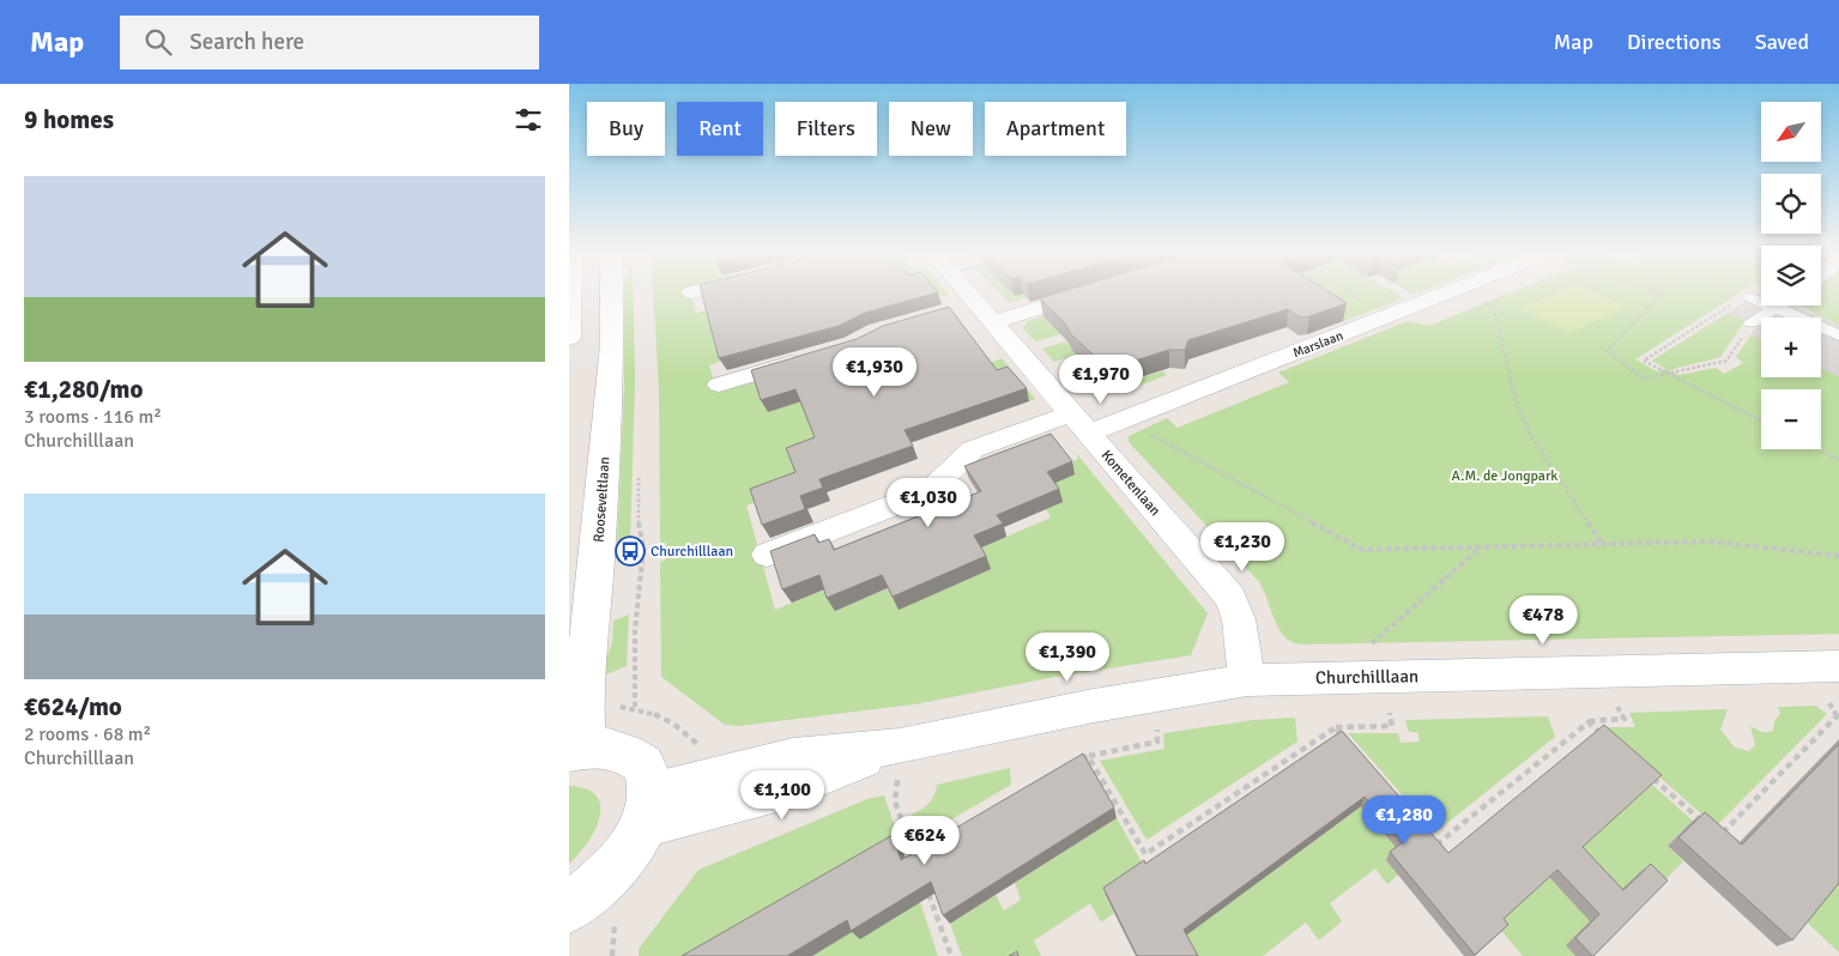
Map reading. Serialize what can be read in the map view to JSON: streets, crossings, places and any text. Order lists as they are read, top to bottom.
{
  "streets": {
    "main road": ["Rooseveltlaan"],
    "street": ["Marslaan", "Kometenlaan", "Churchilllaan"]
  },
  "crossings": [
    ["Marslaan", "Kometenlaan"],
    ["Kometenlaan", "Churchilllaan"]
  ],
  "parks": ["A.M. de Jongpark"],
  "places": {
    "bus stop": ["Churchilllaan"]
  },
  "north": "bottom left",
  "page": {
    "header": "Map",
    "search": "Search here",
    "nav": ["Map", "Directions", "Saved"],
    "heading": "9 homes",
    "map_buttons": ["+", "−"],
    "chip": [
      "Buy",
      "Rent",
      "Filters",
      "New",
      "Apartment"
    ],
    "list": [
      {
        "name": "€1,280/mo",
        "note": "3 rooms · 116 m² · Churchilllaan"
      },
      {
        "name": "€624/mo",
        "note": "2 rooms · 68 m² · Churchilllaan"
      }
    ],
    "price": [
      "€1,930",
      "€1,970",
      "€1,030",
      "€1,230",
      "€478",
      "€1,390",
      "€1,100",
      "€1,280",
      "€624"
    ]
  }
}
